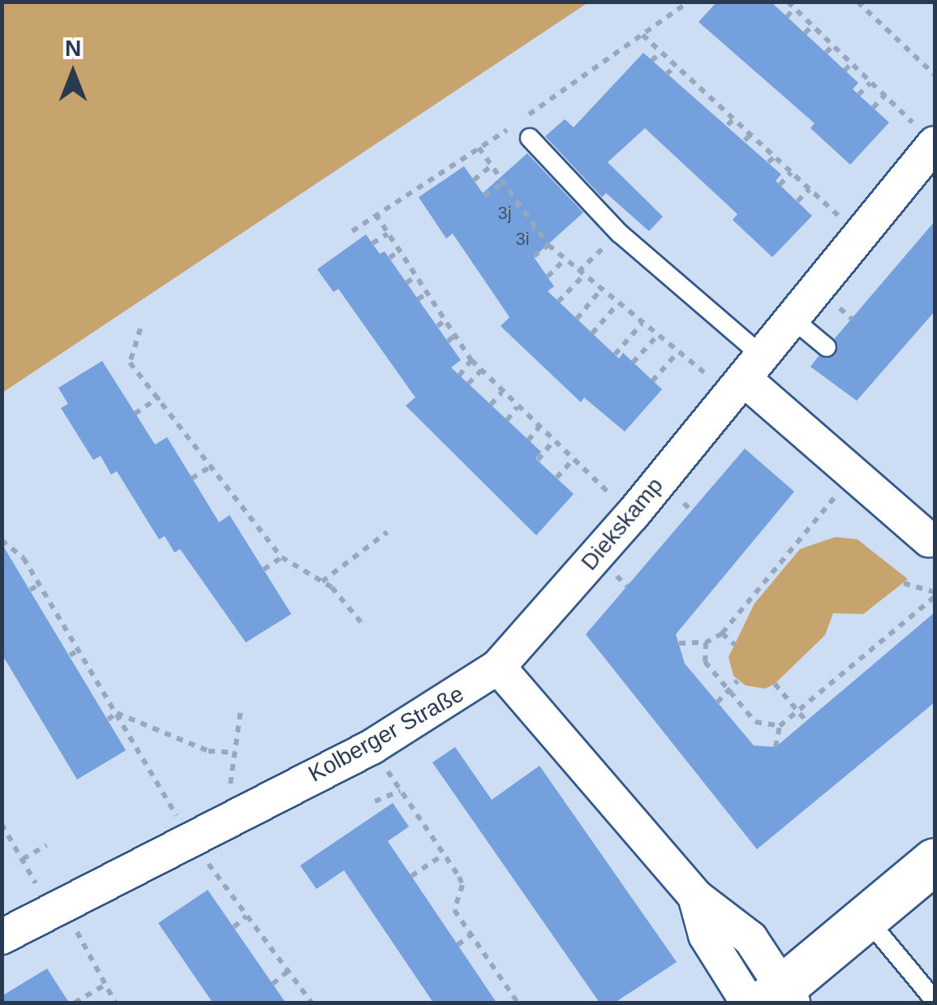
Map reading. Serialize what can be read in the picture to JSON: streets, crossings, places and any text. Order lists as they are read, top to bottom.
{
  "streets": {
    "street": ["Diekskamp", "Kolberger Straße"]
  },
  "crossings": [
    ["Diekskamp", "Kolberger Straße"]
  ],
  "house_numbers": ["3j", "3i"],
  "north": "top"
}
